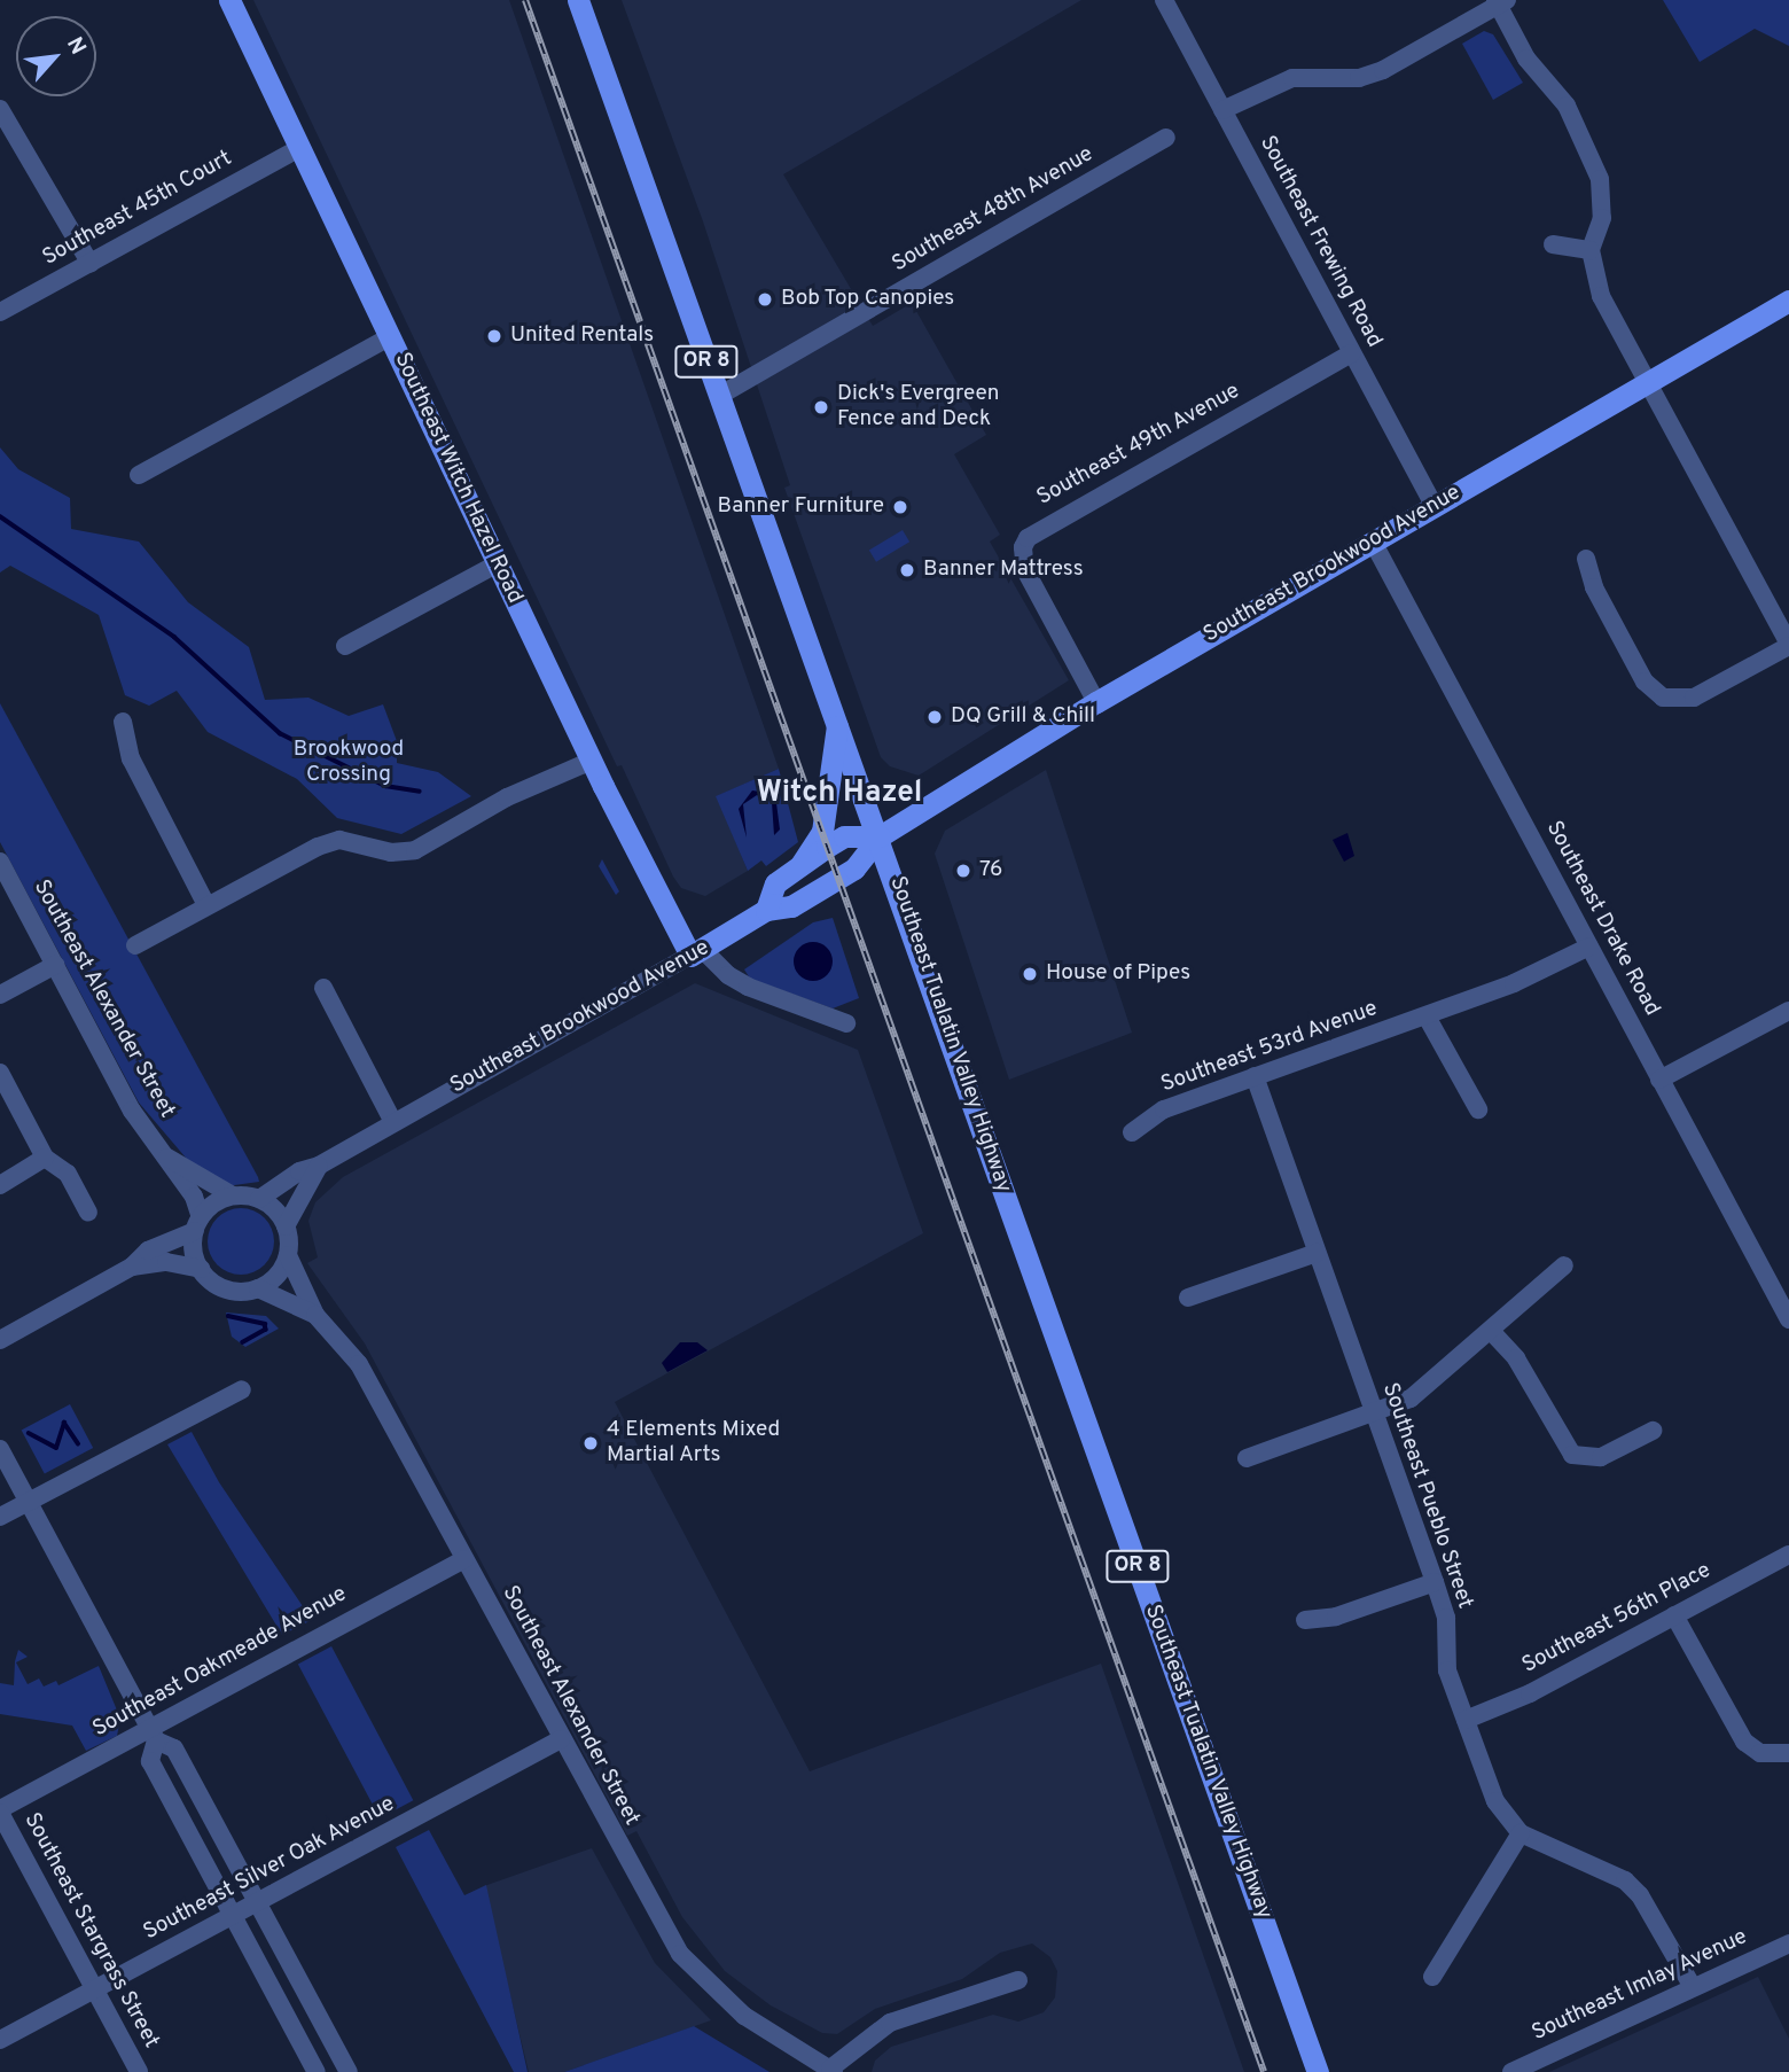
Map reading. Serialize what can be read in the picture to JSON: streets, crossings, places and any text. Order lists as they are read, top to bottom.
{
  "streets": {
    "main road": [
      "OR 8",
      "Southeast Witch Hazel Road",
      "Southeast Brookwood Avenue",
      "Southeast Tualatin Valley Highway"
    ],
    "street": [
      "Southeast 45th Court",
      "Southeast 48th Avenue",
      "Southeast Frewing Road",
      "Southeast 49th Avenue",
      "Southeast Drake Road",
      "Southeast Alexander Street",
      "Southeast 53rd Avenue",
      "Southeast Pueblo Street",
      "Southeast 56th Place",
      "Southeast Oakmeade Avenue",
      "Southeast Silver Oak Avenue",
      "Southeast Stargrass Street",
      "Southeast Imlay Avenue"
    ]
  },
  "crossings": [
    ["Southeast 45th Court", "Southeast Witch Hazel Road"],
    ["Southeast 48th Avenue", "Southeast Tualatin Valley Highway"],
    ["Southeast Frewing Road", "Southeast 49th Avenue"],
    ["Southeast Frewing Road", "Southeast Brookwood Avenue"],
    ["Southeast 49th Avenue", "Southeast Brookwood Avenue"],
    ["Southeast Witch Hazel Road", "Southeast Brookwood Avenue"],
    ["Southeast Brookwood Avenue", "Southeast Drake Road"],
    ["Southeast Brookwood Avenue", "Southeast Alexander Street"],
    ["Southeast Brookwood Avenue", "Southeast Tualatin Valley Highway"],
    ["Southeast Drake Road", "Southeast 53rd Avenue"],
    ["Southeast Alexander Street", "Southeast Oakmeade Avenue"],
    ["Southeast Alexander Street", "Southeast Silver Oak Avenue"],
    ["Southeast 53rd Avenue", "Southeast Pueblo Street"],
    ["Southeast Pueblo Street", "Southeast 56th Place"],
    ["Southeast Pueblo Street", "Southeast Imlay Avenue"],
    ["Southeast Oakmeade Avenue", "Southeast Stargrass Street"],
    ["Southeast Silver Oak Avenue", "Southeast Stargrass Street"]
  ],
  "districts": ["Witch Hazel"],
  "parks": ["Brookwood Crossing"],
  "places": [
    "Bob Top Canopies",
    "United Rentals",
    "Dick's Evergreen Fence and Deck",
    "Banner Furniture",
    "Banner Mattress",
    "DQ Grill & Chill",
    "76",
    "House of Pipes",
    "4 Elements Mixed Martial Arts"
  ],
  "north": "top right"
}
